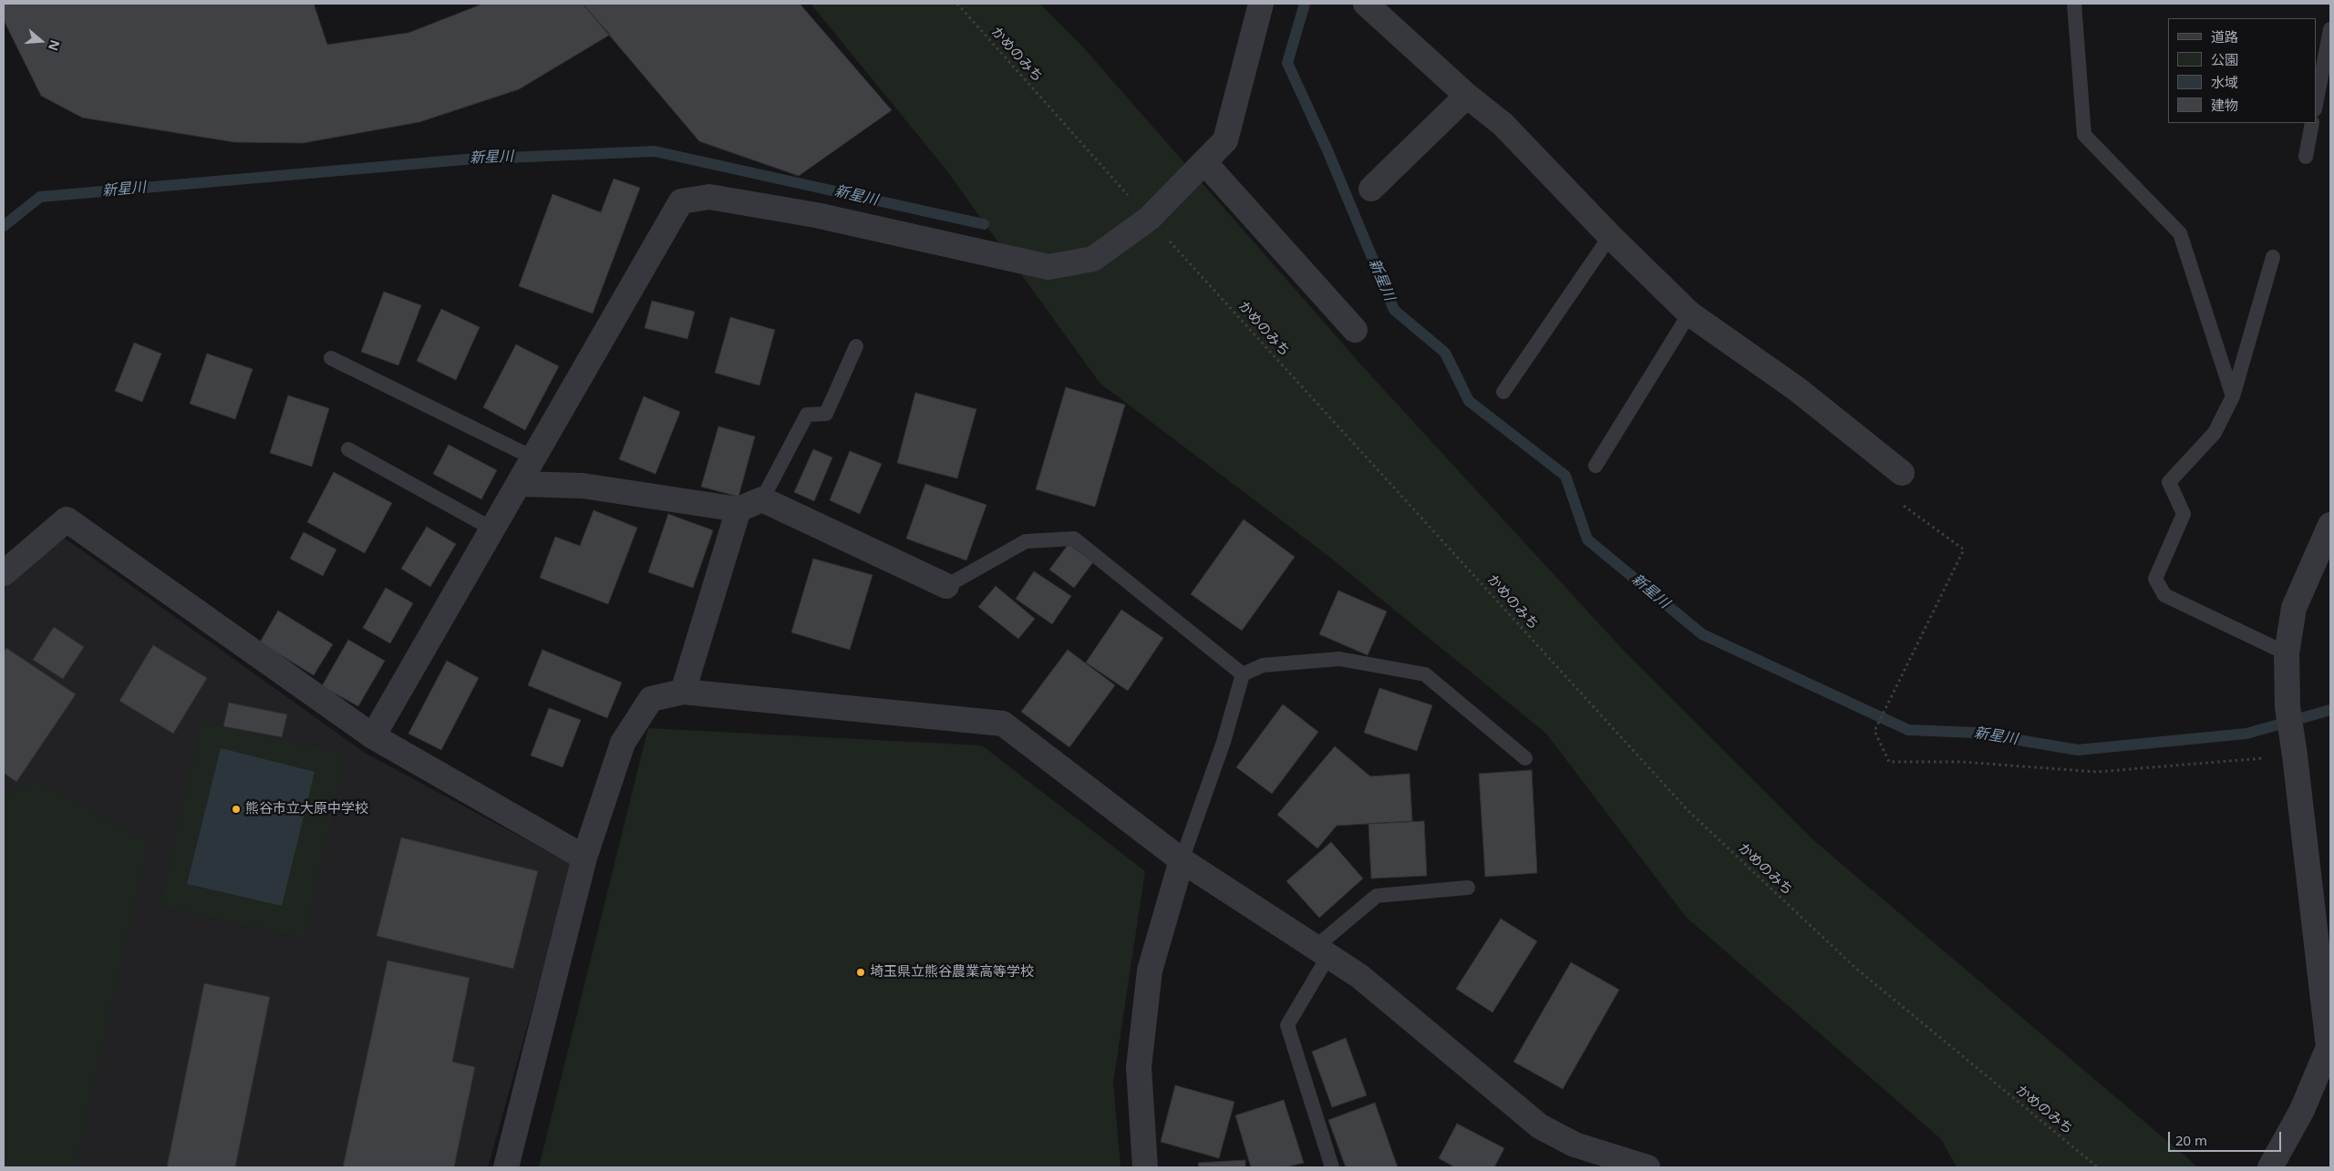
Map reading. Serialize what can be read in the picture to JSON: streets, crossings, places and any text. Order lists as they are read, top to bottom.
{
  "streets": {
    "path": ["かめのみち"]
  },
  "water": ["新星川"],
  "places": ["熊谷市立大原中学校", "埼玉県立熊谷農業高等学校"],
  "legend": [
    "道路",
    "公園",
    "水域",
    "建物"
  ],
  "scale_bar": "20 m",
  "north": "right"
}
